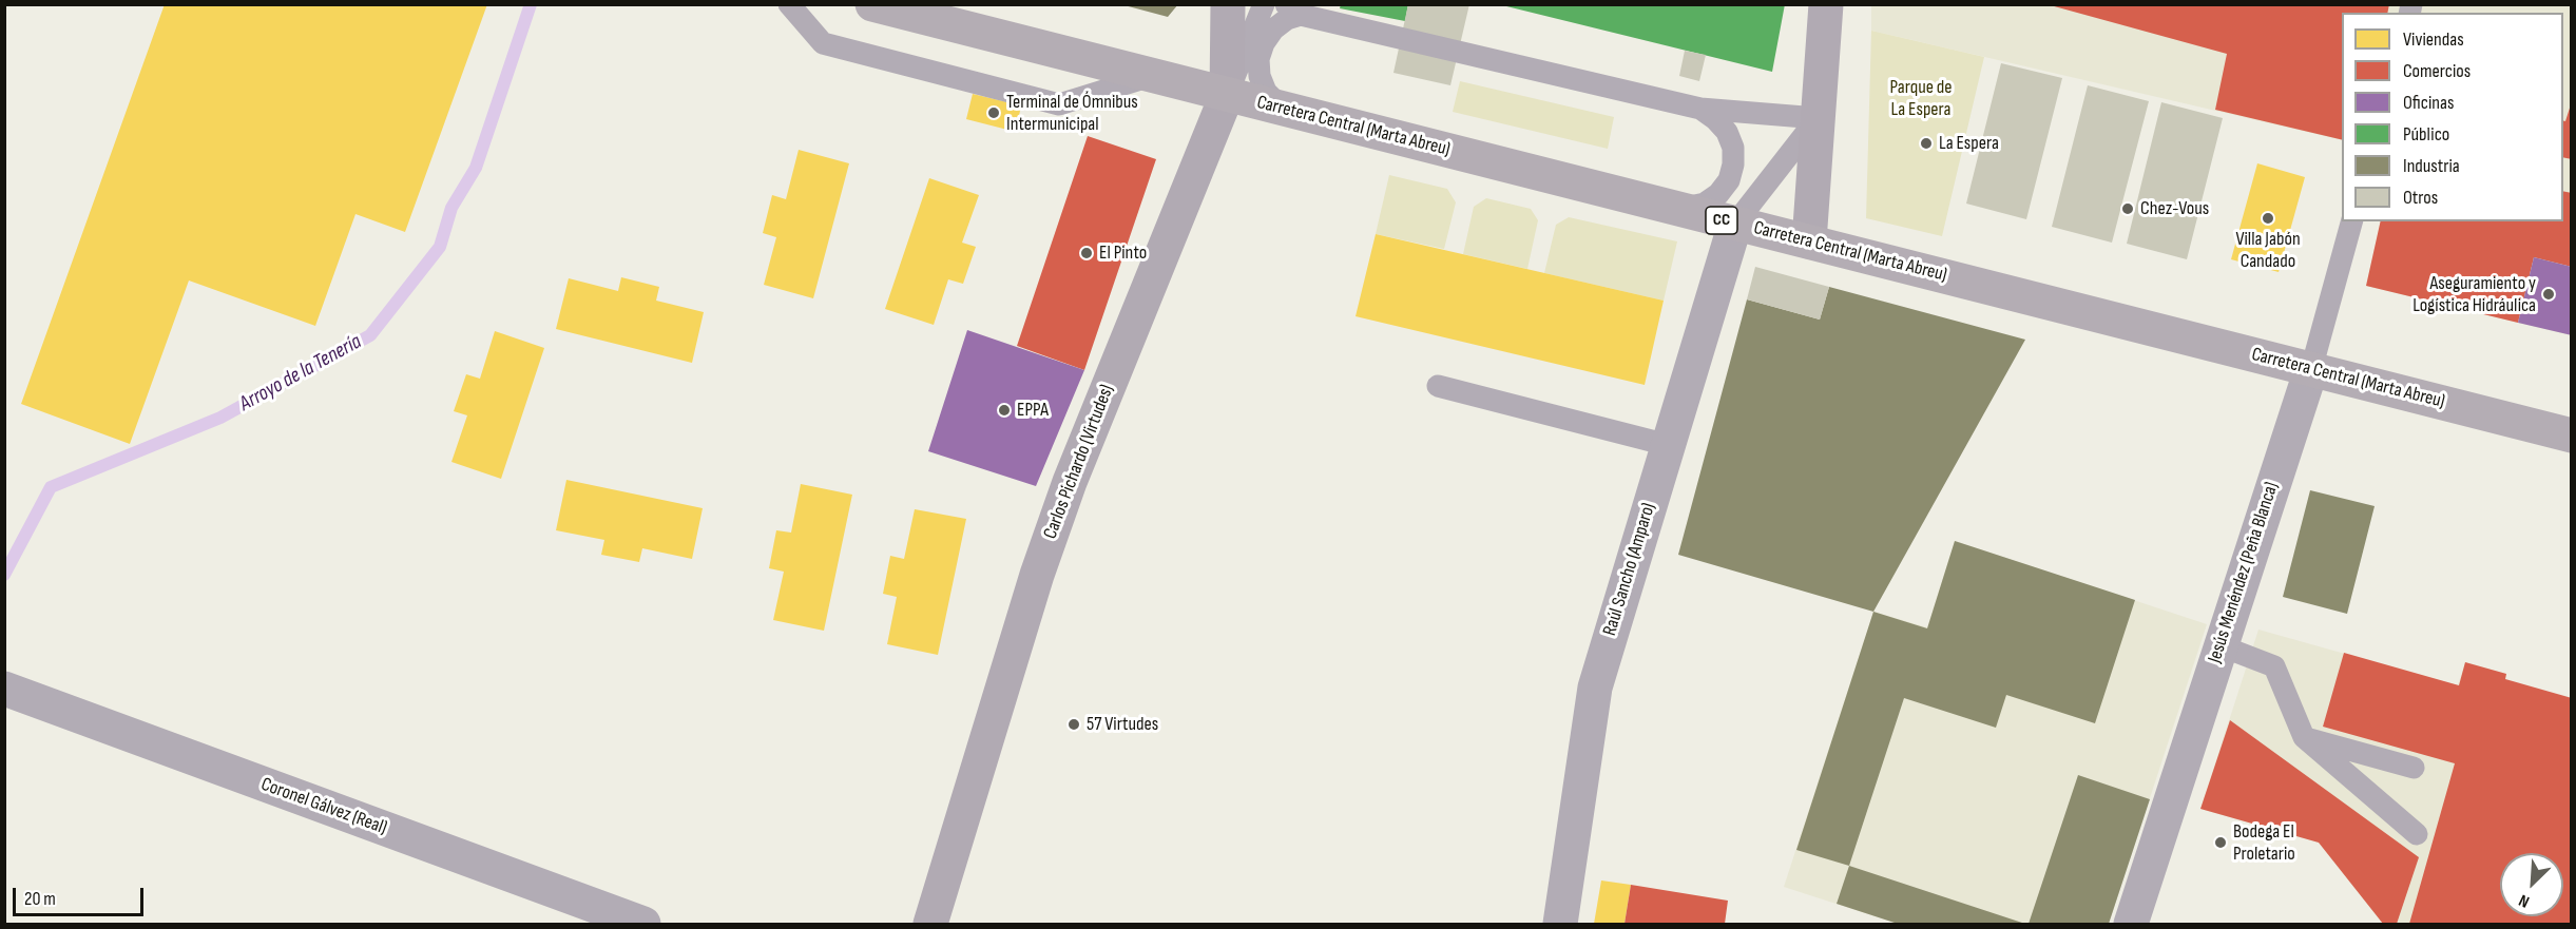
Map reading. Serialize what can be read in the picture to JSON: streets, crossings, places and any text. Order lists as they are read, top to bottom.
{
  "streets": {
    "main road": ["Carretera Central (Marta Abreu)", "CC"],
    "street": [
      "Carlos Pichardo (Virtudes)",
      "Raúl Sancho (Amparo)",
      "Jesús Menéndez (Peña Blanca)",
      "Coronel Gálvez (Real)"
    ]
  },
  "crossings": [
    ["Carretera Central (Marta Abreu)", "Carlos Pichardo (Virtudes)"],
    ["Carretera Central (Marta Abreu)", "Raúl Sancho (Amparo)"],
    ["Carretera Central (Marta Abreu)", "Jesús Menéndez (Peña Blanca)"]
  ],
  "water": ["Arroyo de la Tenería"],
  "parks": ["Parque de La Espera"],
  "places": [
    "Terminal de Ómnibus Intermunicipal",
    "La Espera",
    "Chez-Vous",
    "Villa Jabón Candado",
    "El Pinto",
    "Aseguramiento y Logística Hidráulica",
    "EPPA",
    "57 Virtudes",
    "Bodega El Proletario"
  ],
  "legend": [
    "Viviendas",
    "Comercios",
    "Oficinas",
    "Público",
    "Industria",
    "Otros"
  ],
  "scale_bar": "20 m",
  "north": "bottom left"
}
